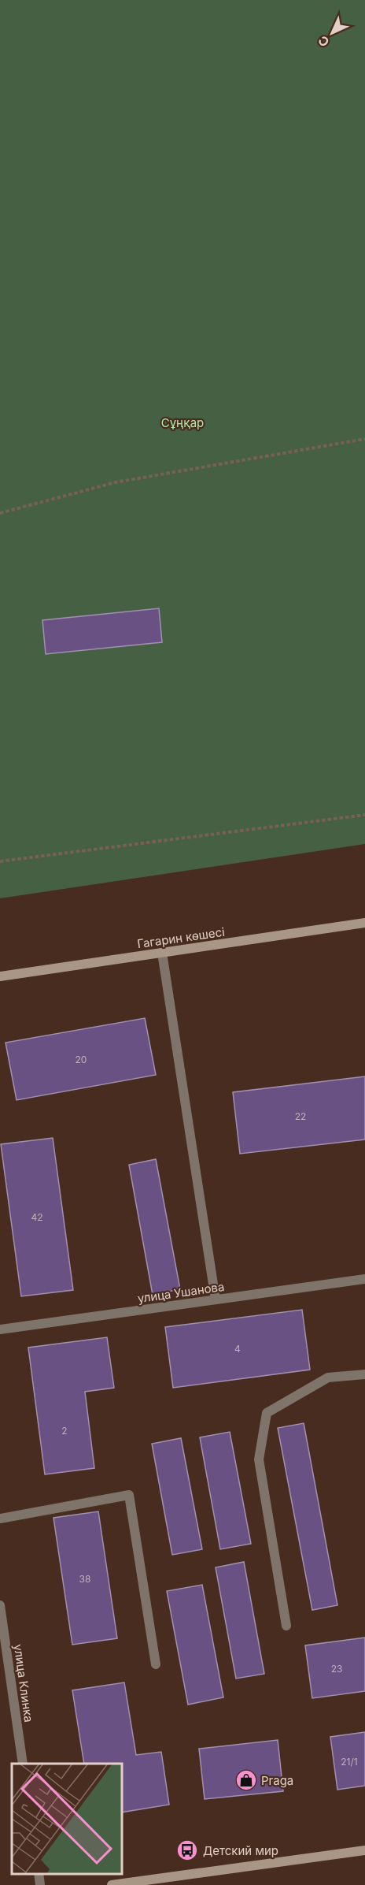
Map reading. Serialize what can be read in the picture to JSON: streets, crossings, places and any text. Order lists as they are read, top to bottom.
{
  "streets": {
    "street": ["Гагарин көшесі", "улица Ушанова", "улица Клинка"]
  },
  "parks": ["Сұңқар"],
  "places": {
    "shop": ["Praga"],
    "bus stop": ["Детский мир"]
  },
  "house_numbers": [
    "20",
    "22",
    "42",
    "4",
    "2",
    "38",
    "23",
    "21/1"
  ],
  "north": "bottom left"
}
